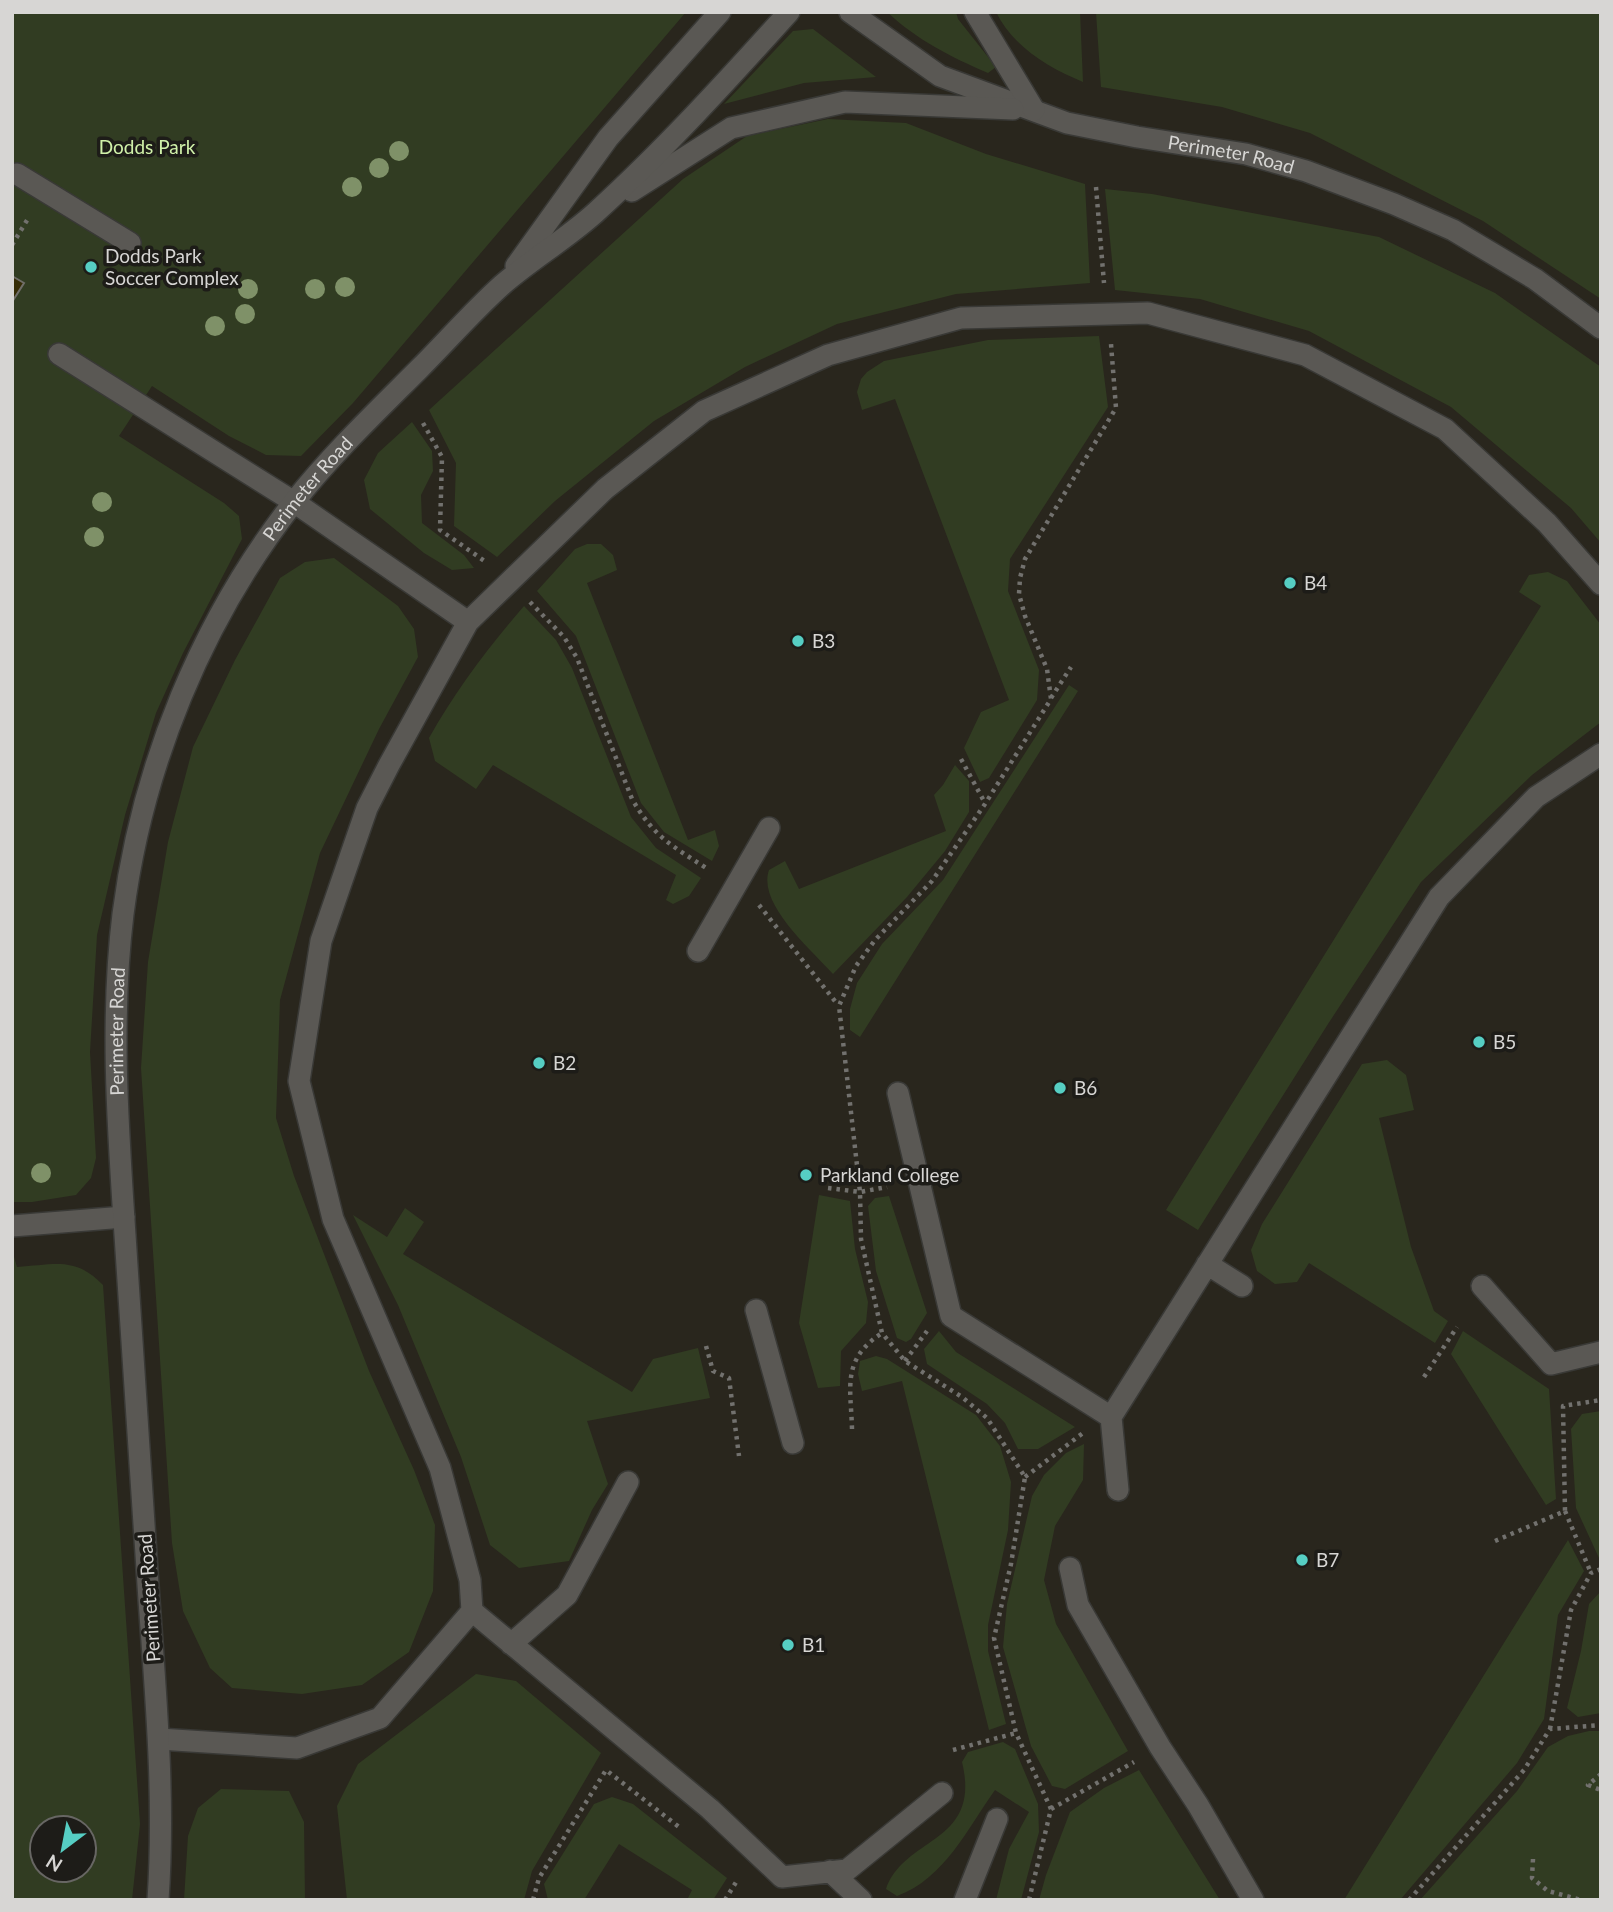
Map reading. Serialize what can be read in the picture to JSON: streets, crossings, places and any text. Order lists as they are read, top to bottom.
{
  "streets": {
    "street": ["Perimeter Road"]
  },
  "parks": ["Dodds Park"],
  "places": [
    "Dodds Park Soccer Complex",
    "B4",
    "B3",
    "B5",
    "B2",
    "B6",
    "Parkland College",
    "B7",
    "B1"
  ],
  "north": "bottom left"
}
